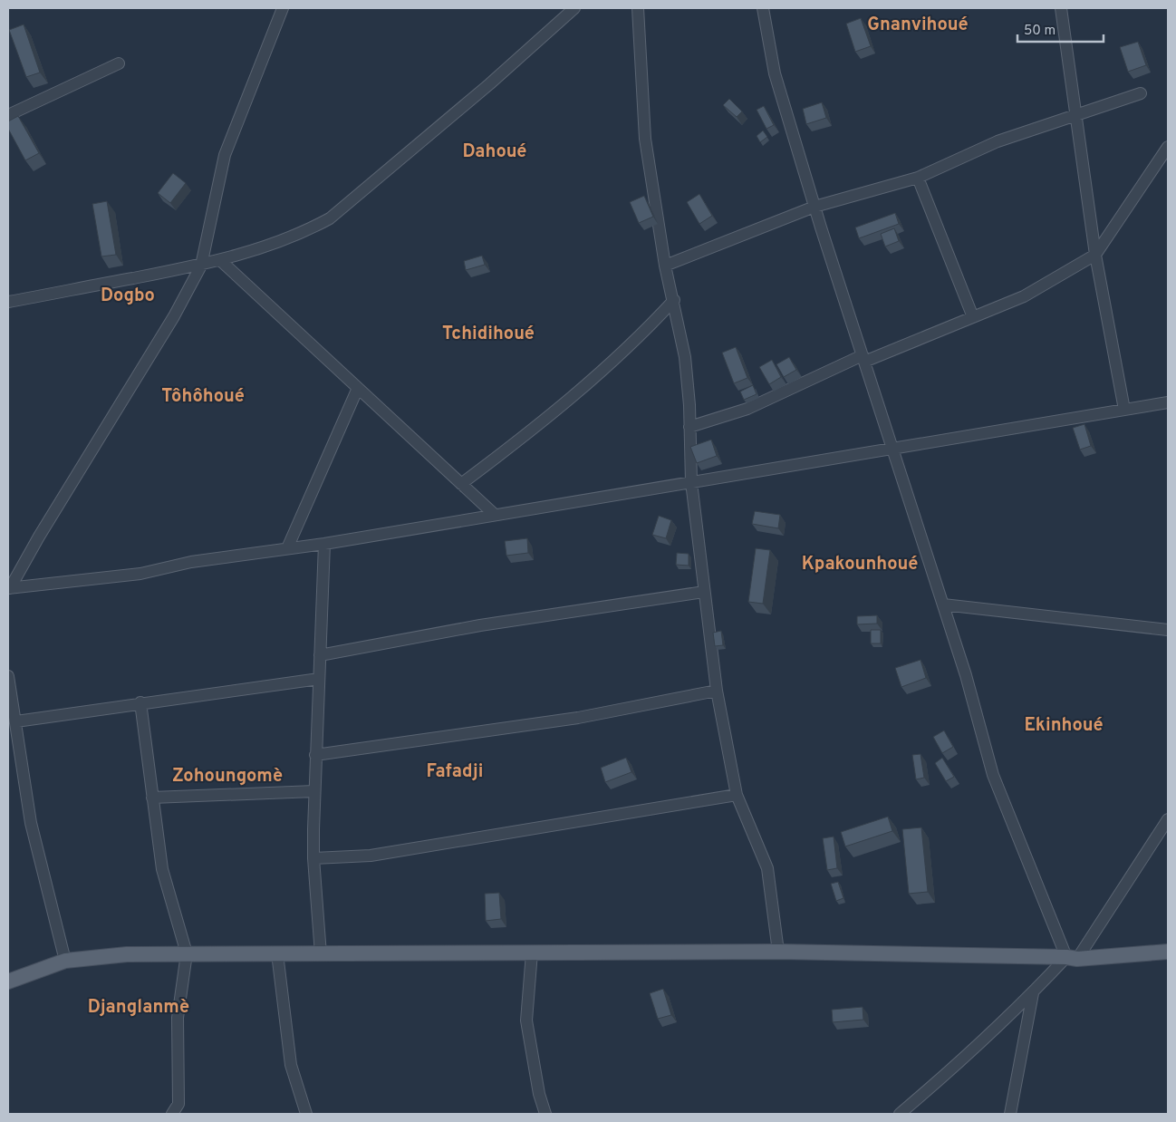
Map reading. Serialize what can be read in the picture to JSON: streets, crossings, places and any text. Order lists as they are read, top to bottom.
{
  "districts": [
    "Gnanvihoué",
    "Dahoué",
    "Dogbo",
    "Tchidihoué",
    "Tôhôhoué",
    "Kpakounhoué",
    "Ekinhoué",
    "Fafadji",
    "Zohoungomè",
    "Djanglanmè"
  ],
  "scale_bar": "50 m"
}
